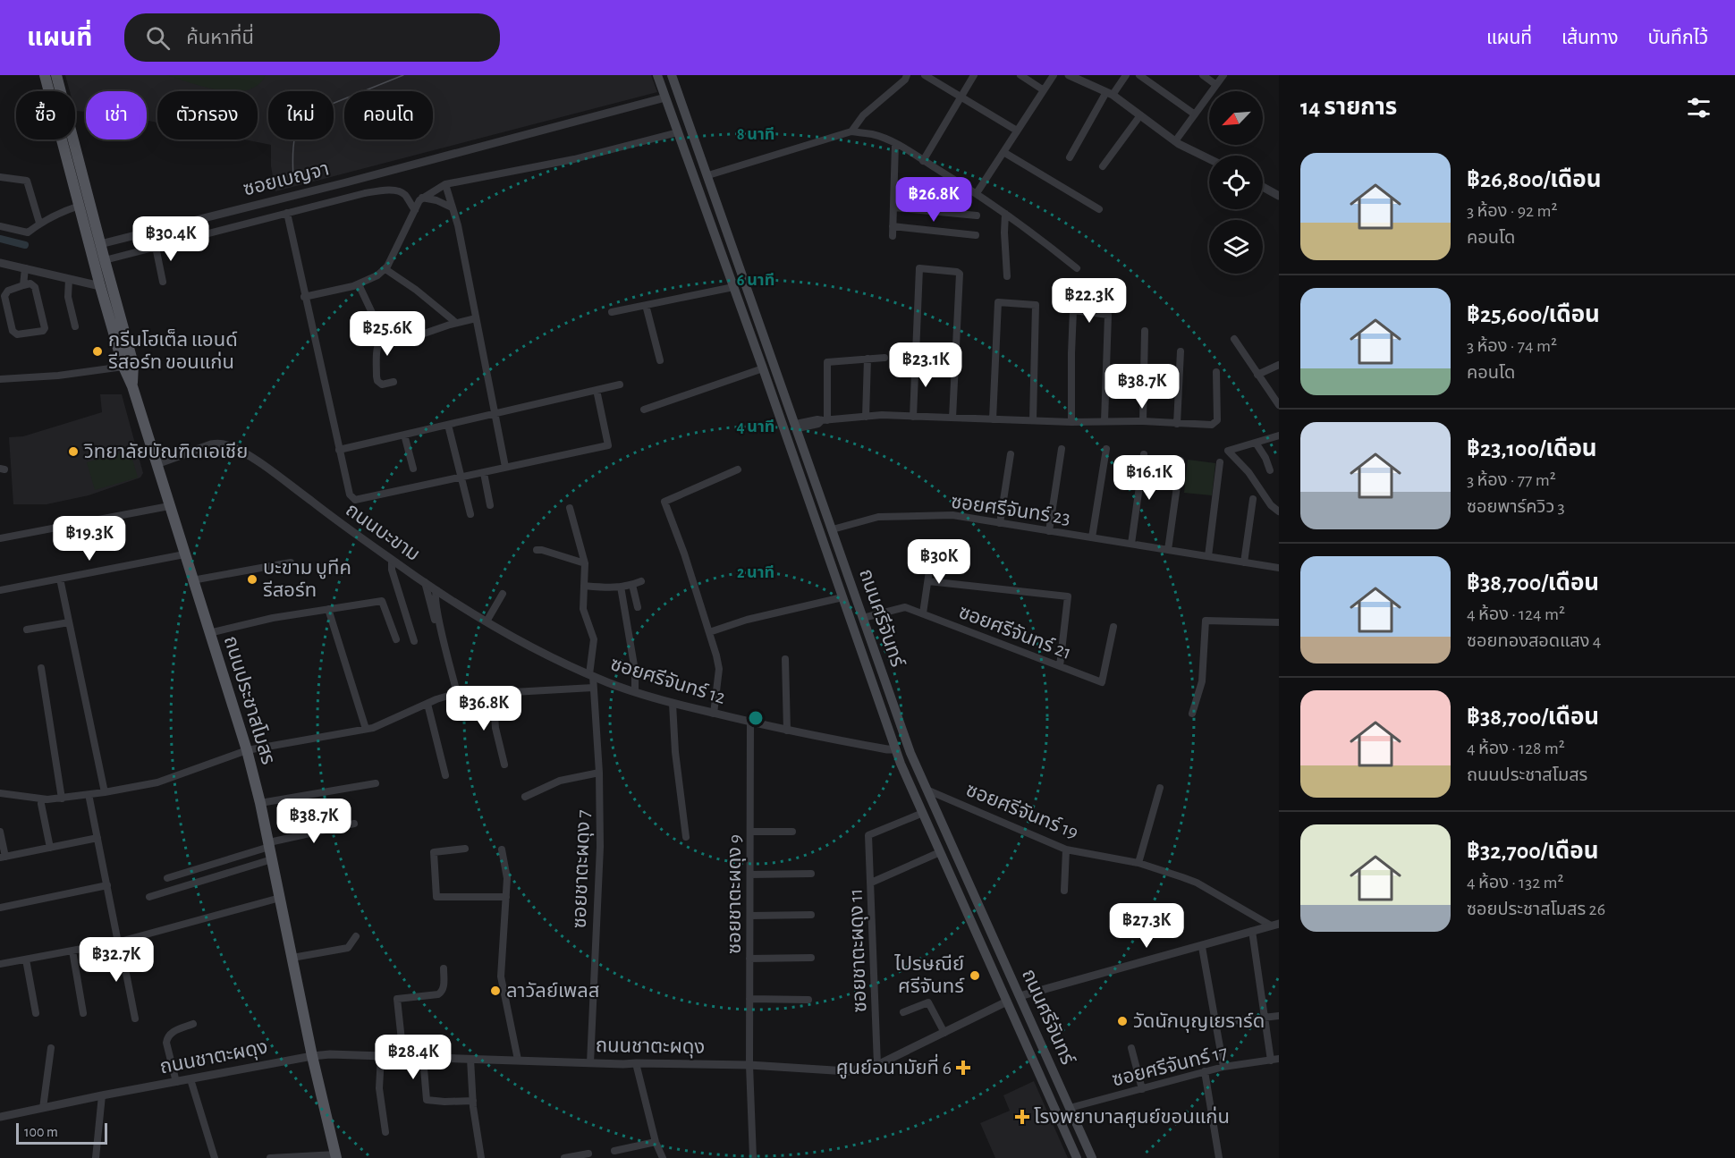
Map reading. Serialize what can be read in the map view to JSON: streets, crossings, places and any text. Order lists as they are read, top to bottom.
{
  "streets": {
    "main road": ["ถนนศรีจันทร์", "ถนนประชาสโมสร", "ถนนชาตะผดุง"],
    "street": [
      "ซอยเบญจา",
      "ซอยศรีจันทร์ 23",
      "ถนนบะขาม",
      "ซอยศรีจันทร์ 21",
      "ซอยศรีจันทร์ 12",
      "ซอยศรีจันทร์ 19",
      "ซอยชาตะผดุง 7",
      "ซอยชาตะผดุง 9",
      "ซอยชาตะผดุง 11",
      "ซอยศรีจันทร์ 17"
    ]
  },
  "crossings": [
    ["ซอยเบญจา", "ถนนศรีจันทร์"],
    ["ซอยเบญจา", "ถนนประชาสโมสร"],
    ["ซอยศรีจันทร์ 23", "ถนนศรีจันทร์"],
    ["ถนนบะขาม", "ซอยศรีจันทร์ 12"],
    ["ถนนบะขาม", "ถนนประชาสโมสร"],
    ["ถนนบะขาม", "ซอยชาตะผดุง 7"],
    ["ถนนศรีจันทร์", "ซอยศรีจันทร์ 21"],
    ["ถนนศรีจันทร์", "ซอยศรีจันทร์ 12"],
    ["ถนนศรีจันทร์", "ซอยศรีจันทร์ 19"],
    ["ถนนศรีจันทร์", "ซอยชาตะผดุง 11"],
    ["ถนนศรีจันทร์", "ถนนชาตะผดุง"],
    ["ถนนศรีจันทร์", "ซอยศรีจันทร์ 17"],
    ["ซอยศรีจันทร์ 12", "ซอยชาตะผดุง 7"],
    ["ซอยศรีจันทร์ 12", "ซอยชาตะผดุง 9"],
    ["ถนนประชาสโมสร", "ถนนชาตะผดุง"],
    ["ซอยศรีจันทร์ 19", "ถนนชาตะผดุง"],
    ["ซอยชาตะผดุง 7", "ถนนชาตะผดุง"],
    ["ซอยชาตะผดุง 9", "ถนนชาตะผดุง"],
    ["ซอยชาตะผดุง 11", "ถนนชาตะผดุง"]
  ],
  "places": {
    "other": [
      "กรีนโฮเต็ล แอนด์ รีสอร์ท ขอนแก่น",
      "วิทยาลัยบัณฑิตเอเชีย",
      "บะขาม บูทีค รีสอร์ท",
      "ไปรษณีย์ ศรีจันทร์",
      "ลาวัลย์เพลส",
      "วัดนักบุญเยราร์ด"
    ],
    "health": ["ศูนย์อนามัยที่ 6", "โรงพยาบาลศูนย์ขอนแก่น"]
  },
  "scale_bar": "100 m",
  "north": "bottom left",
  "page": {
    "header": "แผนที่",
    "search": "ค้นหาที่นี่",
    "nav": ["แผนที่", "เส้นทาง", "บันทึกไว้"],
    "heading": "14 รายการ",
    "chip": [
      "ซื้อ",
      "เช่า",
      "ตัวกรอง",
      "ใหม่",
      "คอนโด"
    ],
    "list": [
      {
        "name": "฿26,800/เดือน",
        "note": "3 ห้อง · 92 m² · คอนโด"
      },
      {
        "name": "฿25,600/เดือน",
        "note": "3 ห้อง · 74 m² · คอนโด"
      },
      {
        "name": "฿23,100/เดือน",
        "note": "3 ห้อง · 77 m² · ซอยพาร์ควิว 3"
      },
      {
        "name": "฿38,700/เดือน",
        "note": "4 ห้อง · 124 m² · ซอยทองสอดแสง 4"
      },
      {
        "name": "฿38,700/เดือน",
        "note": "4 ห้อง · 128 m² · ถนนประชาสโมสร"
      },
      {
        "name": "฿32,700/เดือน",
        "note": "4 ห้อง · 132 m² · ซอยประชาสโมสร 26"
      }
    ],
    "price": [
      "฿26.8K",
      "฿30.4K",
      "฿22.3K",
      "฿25.6K",
      "฿23.1K",
      "฿38.7K",
      "฿16.1K",
      "฿19.3K",
      "฿30K",
      "฿36.8K",
      "฿38.7K",
      "฿27.3K",
      "฿32.7K",
      "฿28.4K"
    ],
    "scale": "100 m"
  },
  "rings": [
    "8 นาที",
    "6 นาที",
    "4 นาที",
    "2 นาที"
  ]
}
